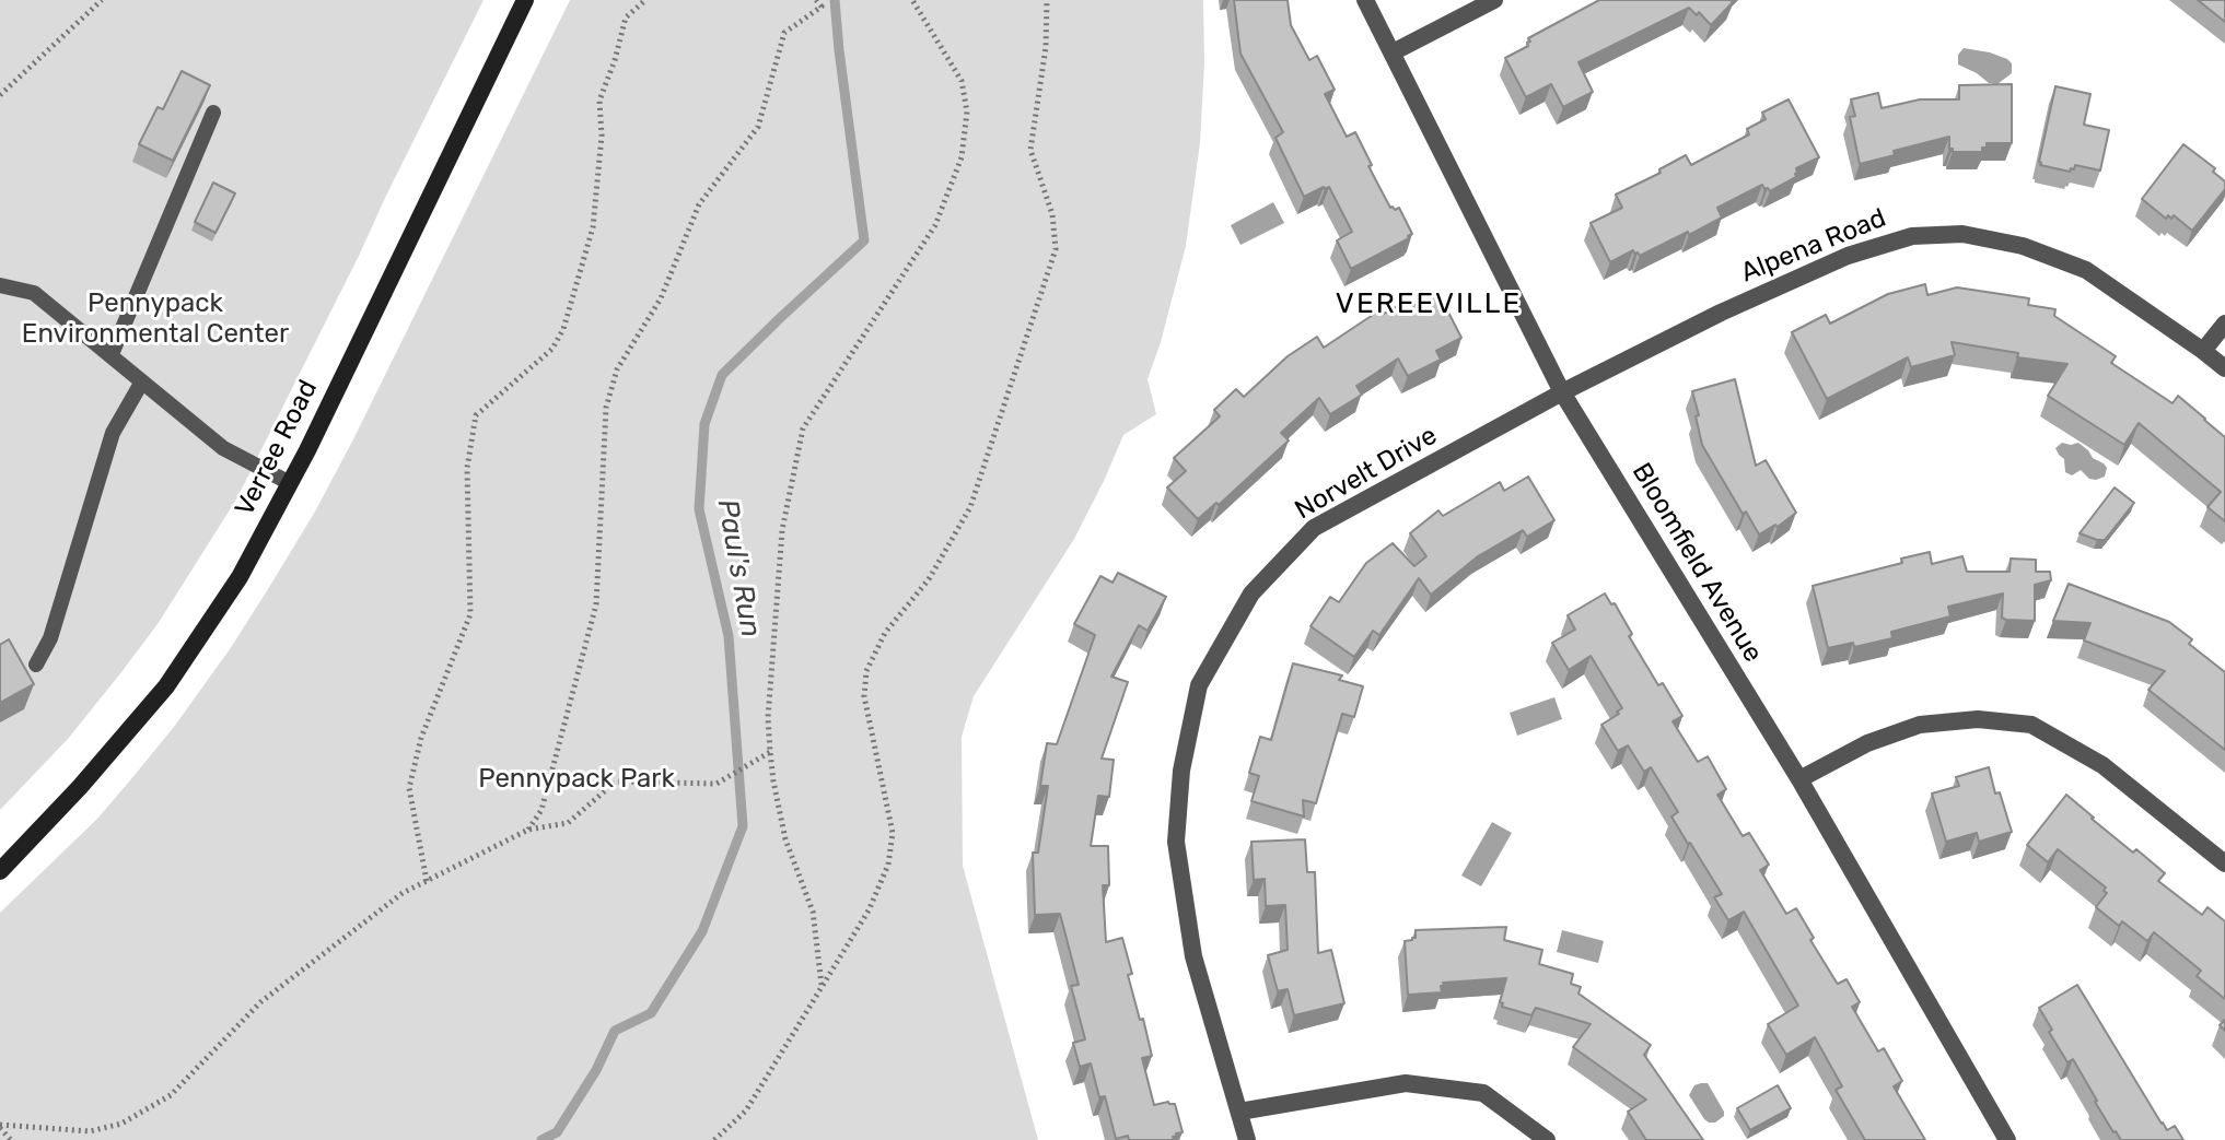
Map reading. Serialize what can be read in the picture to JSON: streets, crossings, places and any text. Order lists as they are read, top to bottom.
{
  "streets": {
    "main road": ["Verree Road"],
    "street": ["Alpena Road", "Norvelt Drive", "Bloomfield Avenue"]
  },
  "crossings": [
    ["Alpena Road", "Norvelt Drive"],
    ["Alpena Road", "Bloomfield Avenue"],
    ["Norvelt Drive", "Bloomfield Avenue"]
  ],
  "districts": ["VEREEVILLE"],
  "water": ["Paul's Run"],
  "parks": ["Pennypack Environmental Center", "Pennypack Park"]
}
